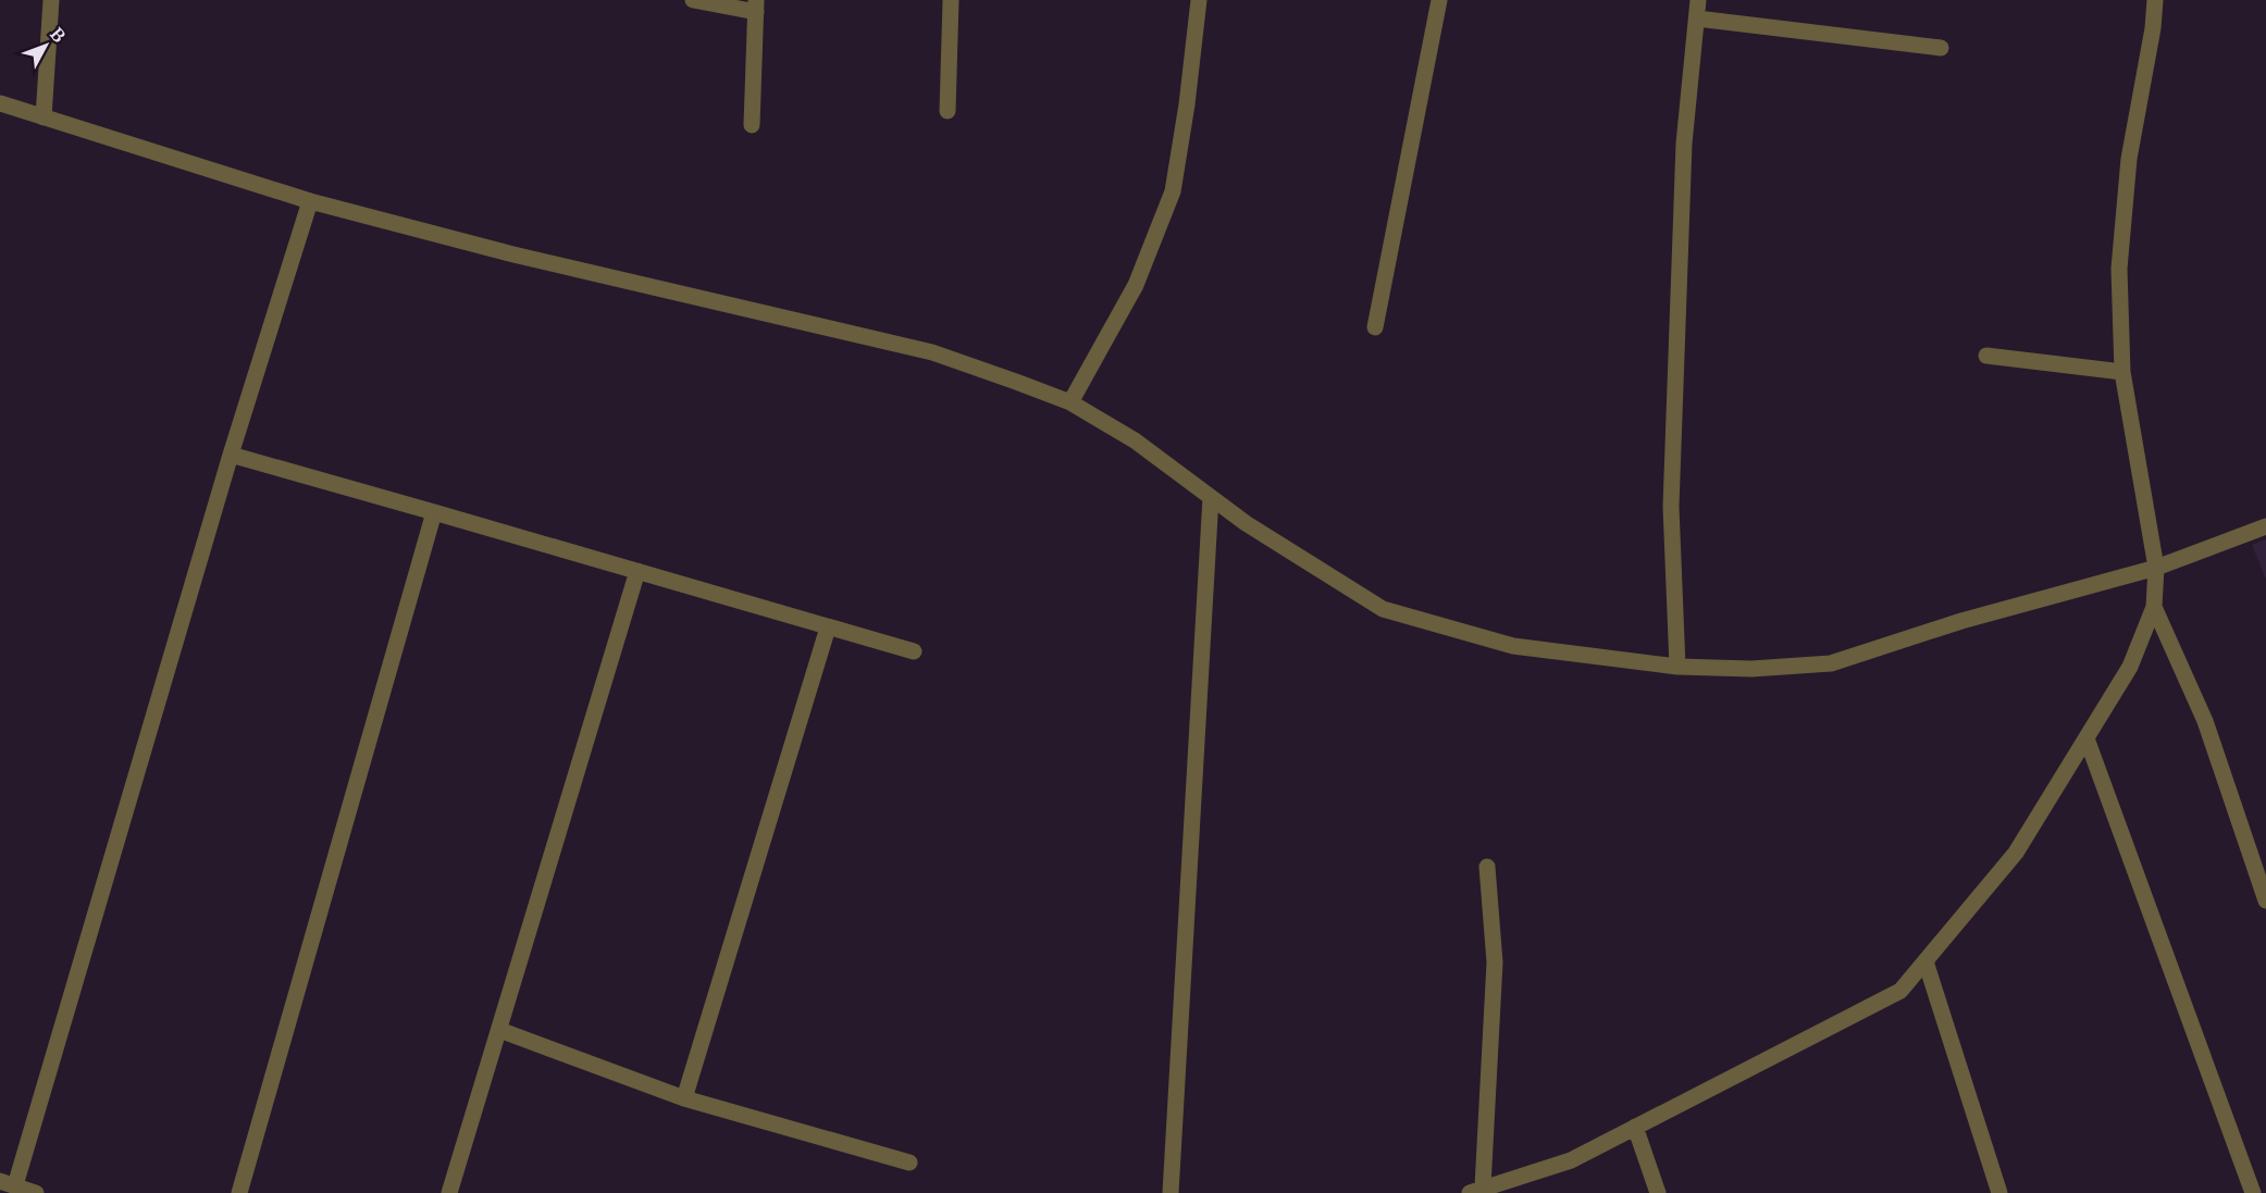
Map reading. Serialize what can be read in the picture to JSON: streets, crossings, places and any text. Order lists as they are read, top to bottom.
{
  "north": "top right"
}
